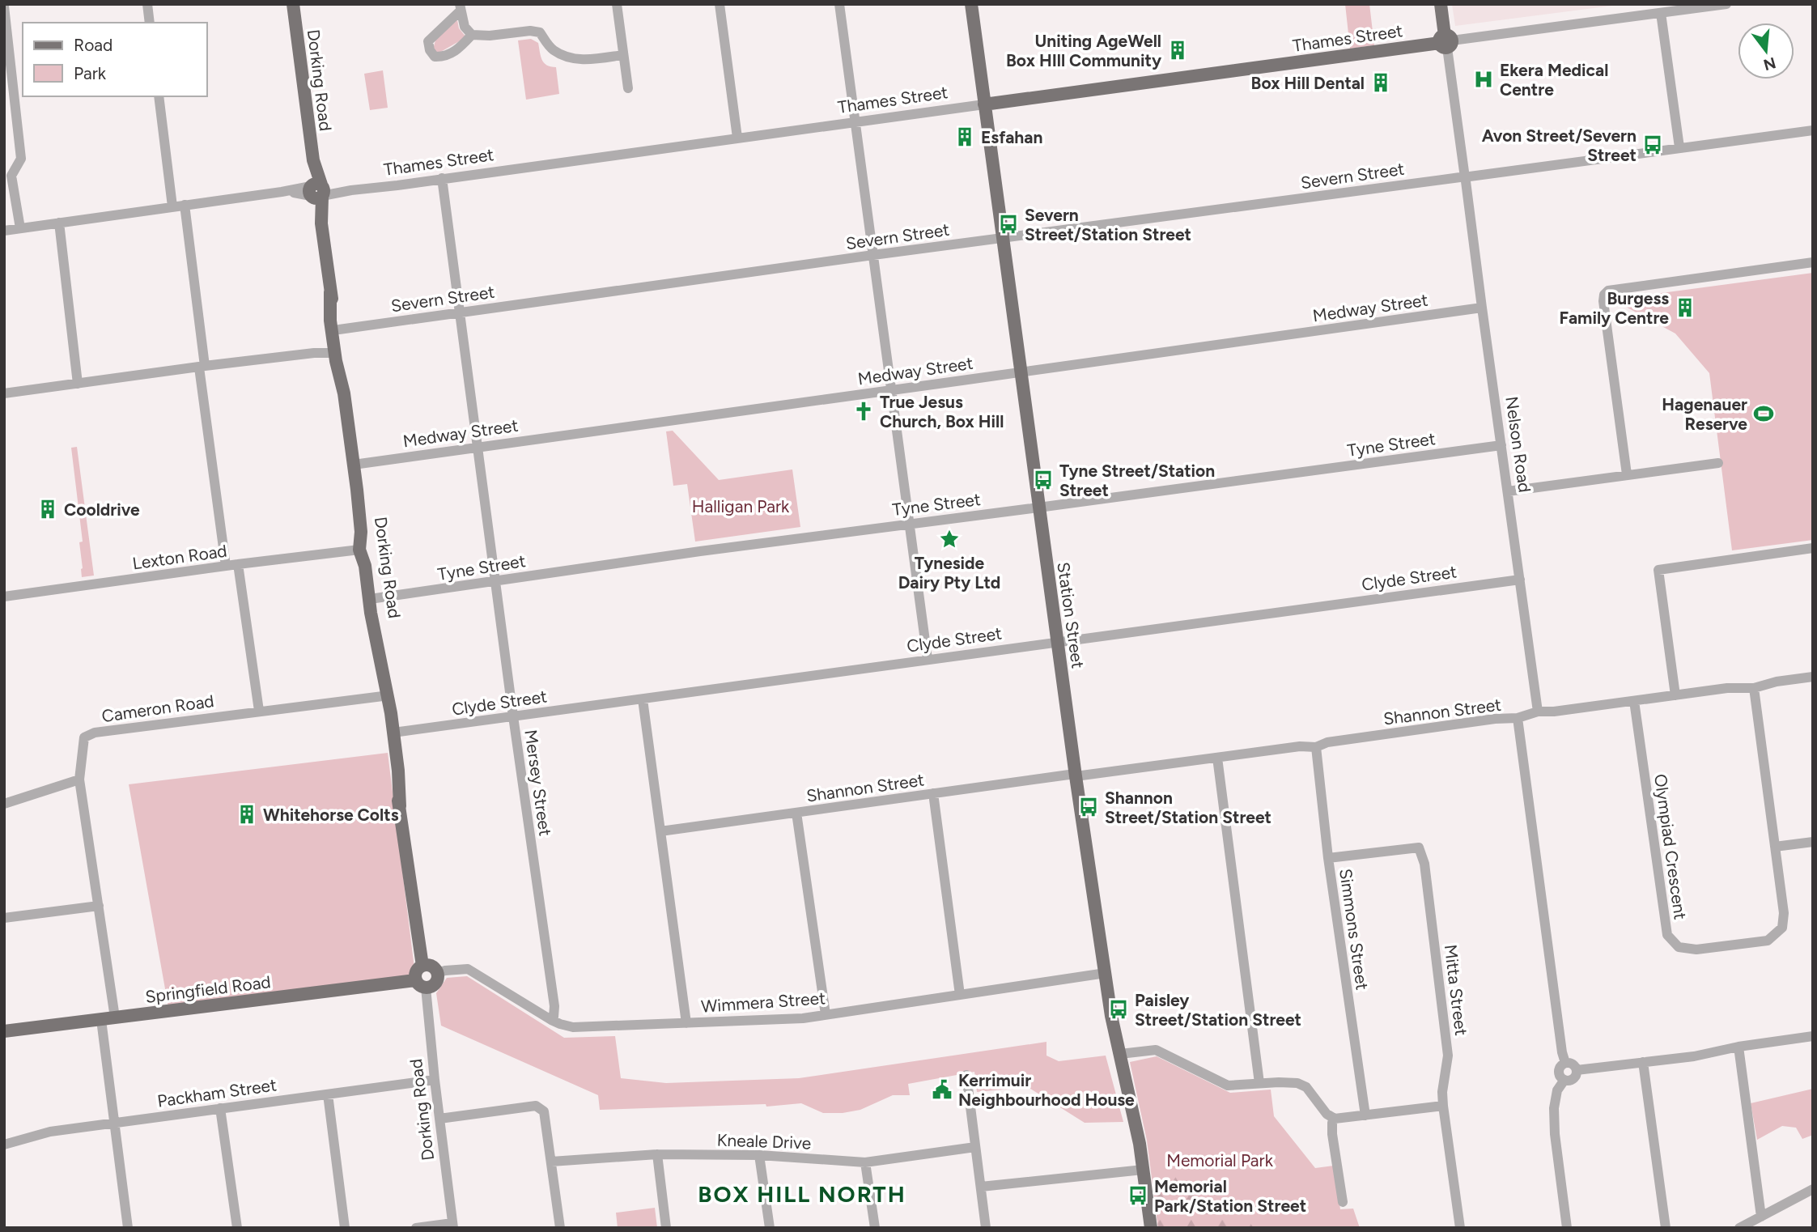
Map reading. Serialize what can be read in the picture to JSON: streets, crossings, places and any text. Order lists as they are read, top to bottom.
{
  "streets": {
    "main road": [
      "Thames Street",
      "Dorking Road",
      "Nelson Road",
      "Station Street",
      "Springfield Road"
    ],
    "street": [
      "Severn Street",
      "Medway Street",
      "Tyne Street",
      "Lexton Road",
      "Clyde Street",
      "Cameron Road",
      "Shannon Street",
      "Mersey Street",
      "Olympiad Crescent",
      "Simmons Street",
      "Mitta Street",
      "Wimmera Street",
      "Packham Street",
      "Kneale Drive"
    ]
  },
  "crossings": [
    ["Thames Street", "Dorking Road"],
    ["Thames Street", "Nelson Road"],
    ["Thames Street", "Station Street"],
    ["Thames Street", "Mersey Street"],
    ["Dorking Road", "Severn Street"],
    ["Dorking Road", "Medway Street"],
    ["Dorking Road", "Tyne Street"],
    ["Dorking Road", "Lexton Road"],
    ["Dorking Road", "Clyde Street"],
    ["Dorking Road", "Cameron Road"],
    ["Dorking Road", "Springfield Road"],
    ["Dorking Road", "Wimmera Street"],
    ["Dorking Road", "Packham Street"],
    ["Severn Street", "Nelson Road"],
    ["Severn Street", "Station Street"],
    ["Severn Street", "Mersey Street"],
    ["Medway Street", "Nelson Road"],
    ["Medway Street", "Station Street"],
    ["Medway Street", "Mersey Street"],
    ["Tyne Street", "Nelson Road"],
    ["Tyne Street", "Station Street"],
    ["Tyne Street", "Mersey Street"],
    ["Nelson Road", "Clyde Street"],
    ["Nelson Road", "Shannon Street"],
    ["Clyde Street", "Station Street"],
    ["Clyde Street", "Mersey Street"],
    ["Station Street", "Shannon Street"],
    ["Station Street", "Wimmera Street"],
    ["Cameron Road", "Springfield Road"],
    ["Shannon Street", "Olympiad Crescent"],
    ["Shannon Street", "Simmons Street"],
    ["Mersey Street", "Wimmera Street"],
    ["Simmons Street", "Mitta Street"],
    ["Springfield Road", "Wimmera Street"]
  ],
  "districts": ["BOX HILL NORTH"],
  "parks": ["Halligan Park", "Memorial Park"],
  "places": {
    "building": [
      "Uniting AgeWell Box HIll Community",
      "Box Hill Dental",
      "Esfahan",
      "Burgess Family Centre",
      "Cooldrive",
      "Whitehorse Colts"
    ],
    "hospital": ["Ekera Medical Centre"],
    "bus stop": [
      "Avon Street/Severn Street",
      "Severn Street/Station Street",
      "Tyne Street/Station Street",
      "Shannon Street/Station Street",
      "Paisley Street/Station Street",
      "Memorial Park/Station Street"
    ],
    "church": ["True Jesus Church, Box Hill"],
    "sports": ["Hagenauer Reserve"],
    "place": ["Tyneside Dairy Pty Ltd"],
    "public building": ["Kerrimuir Neighbourhood House"]
  },
  "legend": ["Road", "Park"],
  "north": "bottom"
}
